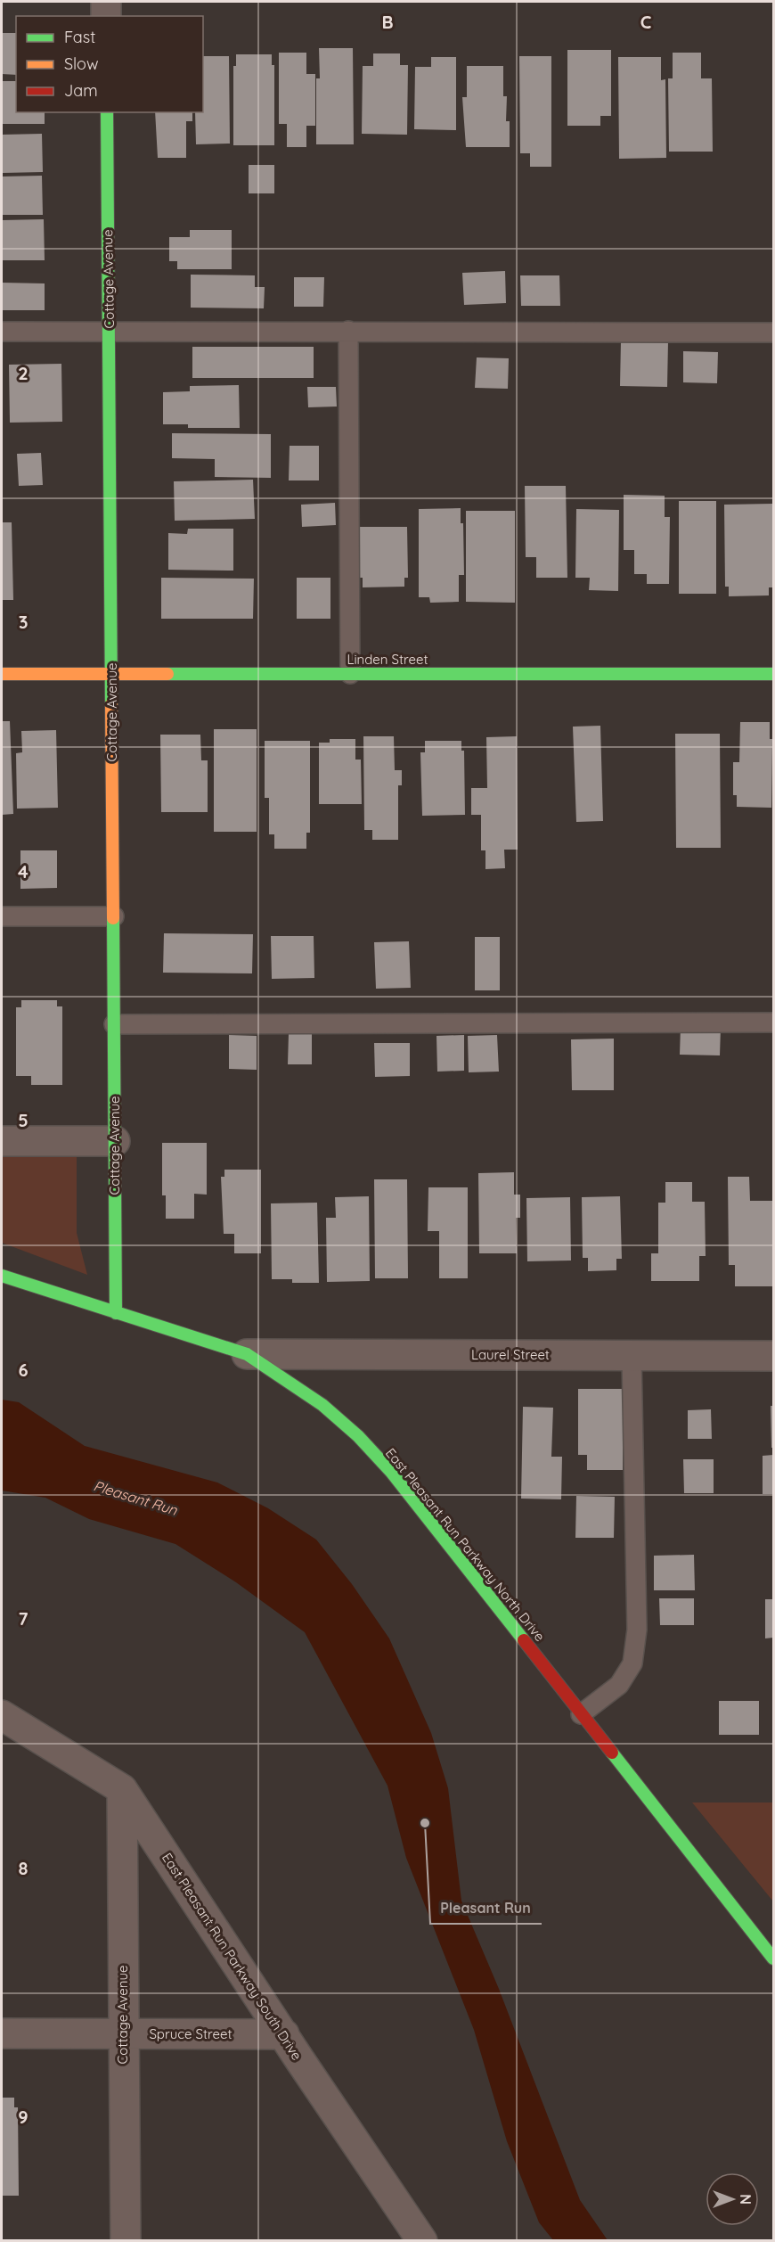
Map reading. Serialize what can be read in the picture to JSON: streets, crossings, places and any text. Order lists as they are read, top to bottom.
{
  "streets": {
    "street": [
      "Cottage Avenue",
      "Linden Street",
      "Laurel Street",
      "East Pleasant Run Parkway North Drive",
      "East Pleasant Run Parkway South Drive",
      "Spruce Street"
    ]
  },
  "crossings": [
    ["Cottage Avenue", "Linden Street"],
    ["Cottage Avenue", "East Pleasant Run Parkway North Drive"],
    ["Cottage Avenue", "East Pleasant Run Parkway South Drive"],
    ["Cottage Avenue", "Spruce Street"],
    ["Laurel Street", "East Pleasant Run Parkway North Drive"],
    ["East Pleasant Run Parkway South Drive", "Spruce Street"]
  ],
  "water": ["Pleasant Run"],
  "places": ["Pleasant Run"],
  "legend": ["Fast", "Slow", "Jam"],
  "north": "right",
  "grid": {
    "columns": ["B", "C"],
    "rows": [
      "2",
      "3",
      "4",
      "5",
      "6",
      "7",
      "8",
      "9"
    ]
  }
}
